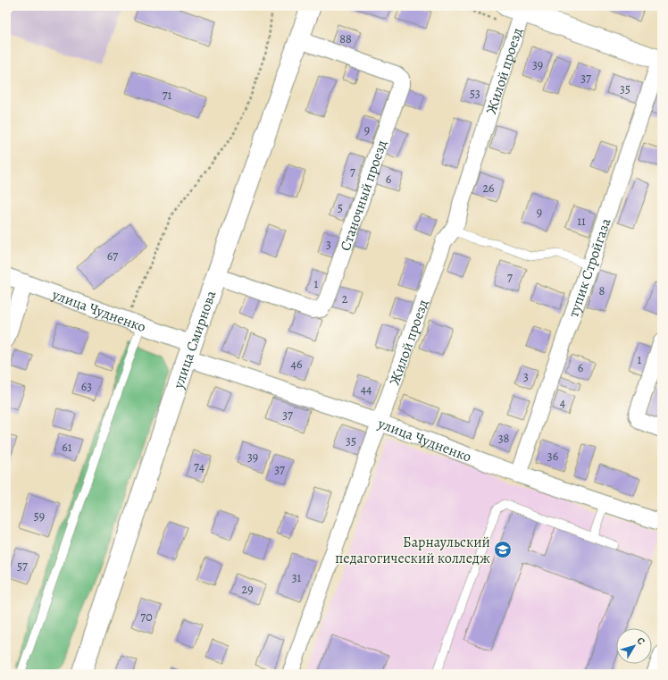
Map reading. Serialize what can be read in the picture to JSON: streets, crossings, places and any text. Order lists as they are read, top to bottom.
{
  "streets": {
    "street": [
      "Жилой проезд",
      "Станочный проезд",
      "тупик Стройгаза",
      "улица Чудненко",
      "улица Смирнова"
    ]
  },
  "crossings": [
    ["Жилой проезд", "улица Чудненко"],
    ["Станочный проезд", "улица Смирнова"],
    ["тупик Стройгаза", "улица Чудненко"],
    ["улица Чудненко", "улица Смирнова"]
  ],
  "places": {
    "school or university": ["Барнаульский педагогический колледж"]
  },
  "house_numbers": [
    "88",
    "39",
    "37",
    "35",
    "53",
    "71",
    "9",
    "7",
    "6",
    "26",
    "5",
    "9",
    "11",
    "3",
    "67",
    "7",
    "1",
    "8",
    "2",
    "1",
    "46",
    "6",
    "3",
    "63",
    "44",
    "4",
    "37",
    "38",
    "35",
    "61",
    "36",
    "39",
    "74",
    "37",
    "59",
    "57",
    "31",
    "29",
    "70"
  ],
  "north": "top right"
}
